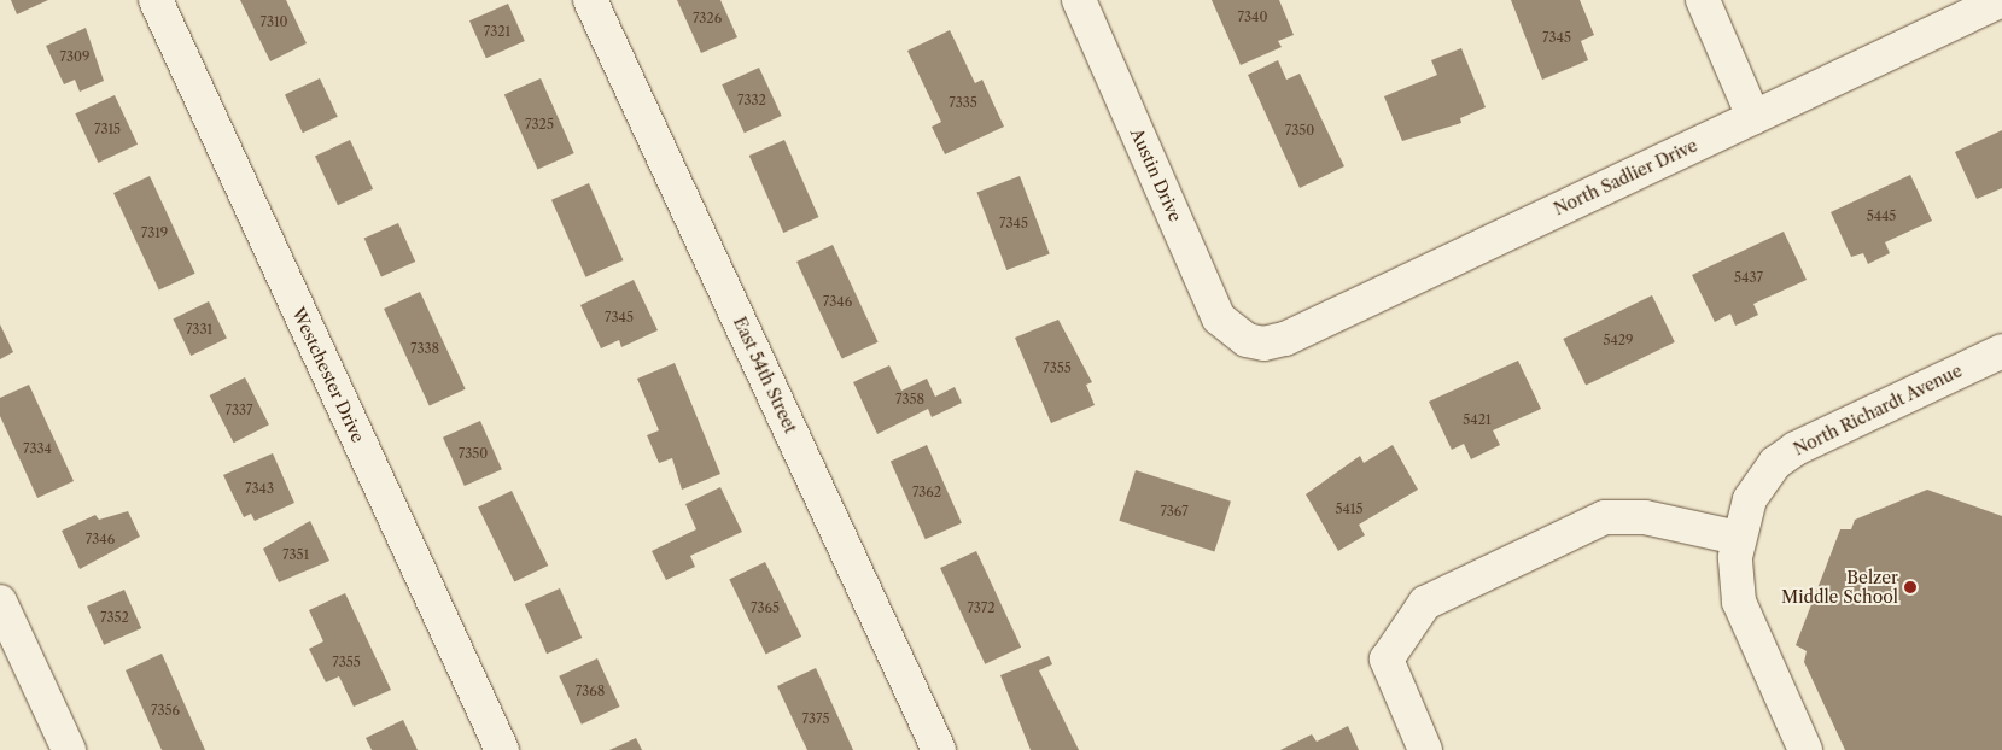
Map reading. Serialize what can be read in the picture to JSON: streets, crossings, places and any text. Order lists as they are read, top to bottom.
{
  "streets": {
    "street": [
      "Austin Drive",
      "North Sadlier Drive",
      "Westchester Drive",
      "East 54th Street",
      "North Richardt Avenue"
    ]
  },
  "crossings": [
    ["Austin Drive", "North Sadlier Drive"]
  ],
  "places": ["Belzer Middle School"],
  "house_numbers": [
    "7340",
    "7326",
    "7310",
    "7321",
    "7345",
    "7309",
    "7332",
    "7335",
    "7325",
    "7315",
    "7350",
    "5445",
    "7345",
    "7319",
    "5437",
    "7346",
    "7345",
    "7331",
    "5429",
    "7338",
    "7355",
    "7358",
    "7337",
    "5421",
    "7334",
    "7350",
    "7343",
    "7362",
    "5415",
    "7367",
    "7346",
    "7351",
    "7365",
    "7372",
    "7352",
    "7355",
    "7368",
    "7356",
    "7375"
  ]
}
